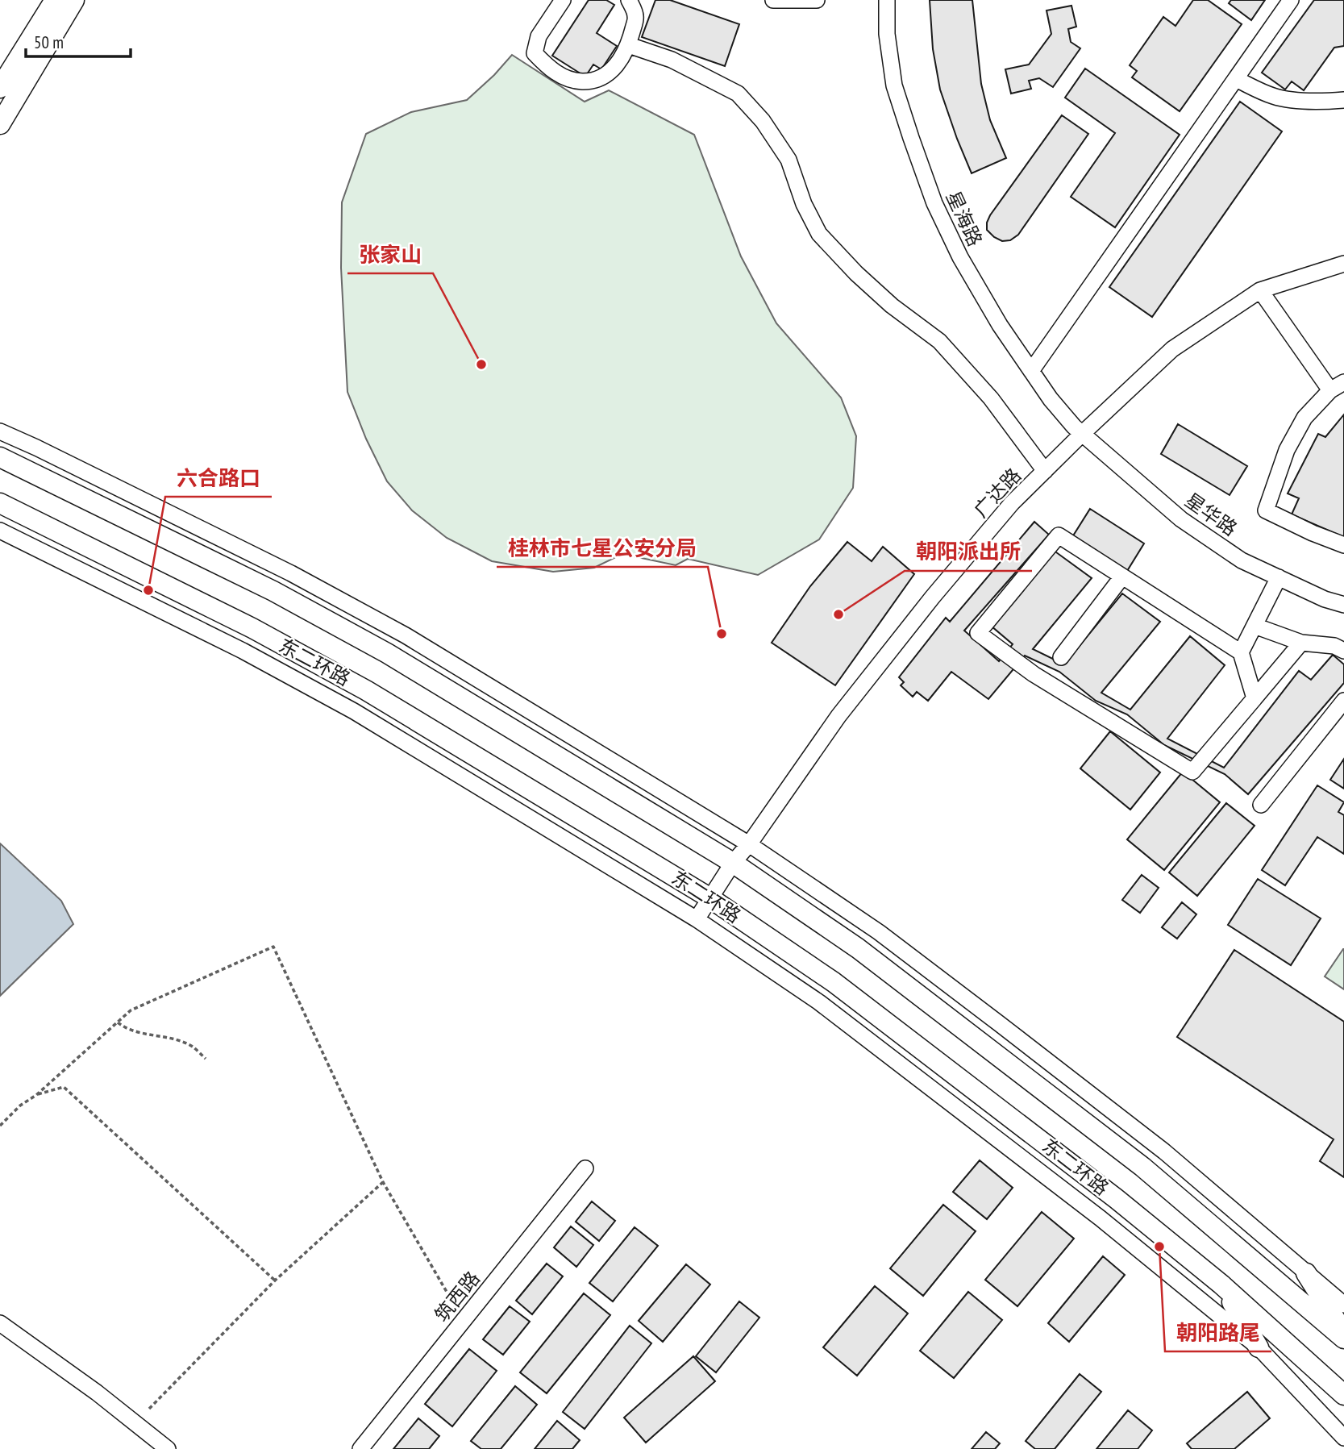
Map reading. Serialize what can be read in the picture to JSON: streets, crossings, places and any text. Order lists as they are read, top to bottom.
{
  "streets": {
    "main road": ["东二环路"],
    "street": [
      "星海路",
      "广达路",
      "星华路",
      "筑西路"
    ]
  },
  "crossings": [
    ["星海路", "广达路"],
    ["星海路", "星华路"],
    ["广达路", "星华路"],
    ["广达路", "东二环路"]
  ],
  "places": [
    "张家山",
    "六合路口",
    "朝阳派出所",
    "桂林市七星公安分局",
    "朝阳路尾"
  ],
  "scale_bar": "50 m"
}
